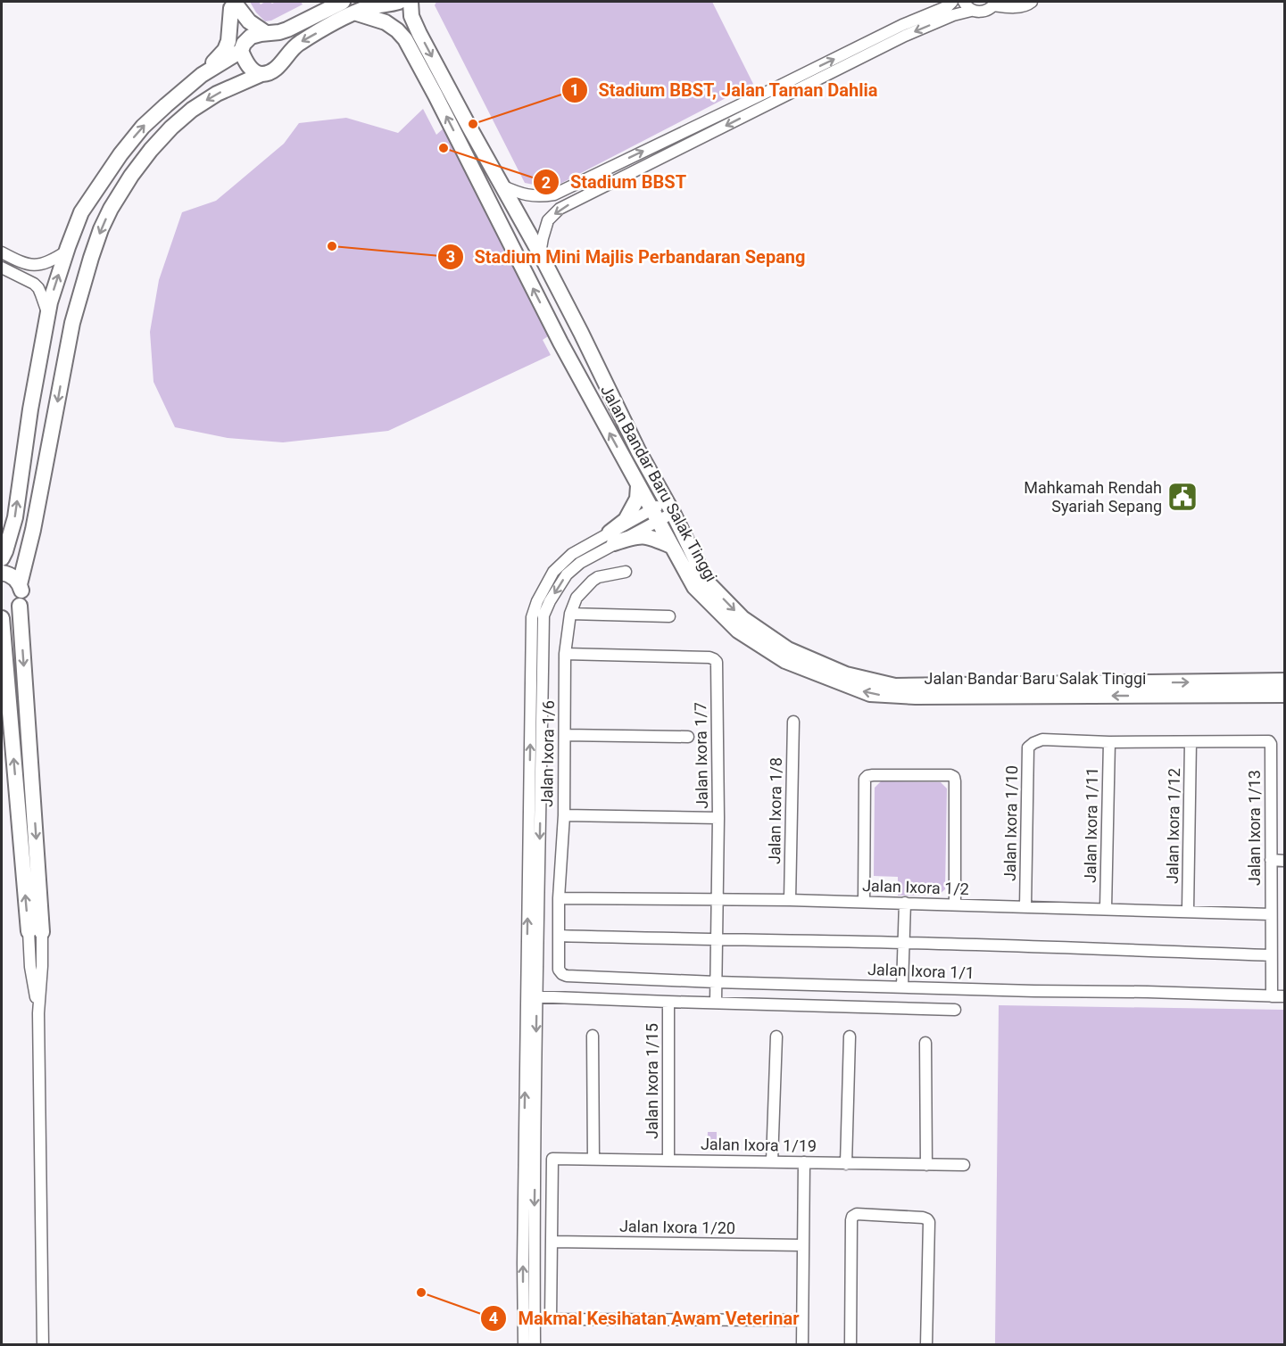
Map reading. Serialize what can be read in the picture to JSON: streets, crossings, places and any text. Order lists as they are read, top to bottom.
{
  "streets": {
    "main road": ["Jalan Bandar Baru Salak Tinggi"],
    "street": [
      "Jalan Ixora 1/6",
      "Jalan Ixora 1/7",
      "Jalan Ixora 1/8",
      "Jalan Ixora 1/10",
      "Jalan Ixora 1/11",
      "Jalan Ixora 1/12",
      "Jalan Ixora 1/13",
      "Jalan Ixora 1/2",
      "Jalan Ixora 1/1",
      "Jalan Ixora 1/15",
      "Jalan Ixora 1/19",
      "Jalan Ixora 1/20"
    ]
  },
  "crossings": [
    ["Jalan Ixora 1/6", "Jalan Ixora 1/7"],
    ["Jalan Ixora 1/6", "Jalan Ixora 1/2"],
    ["Jalan Ixora 1/6", "Jalan Ixora 1/1"],
    ["Jalan Ixora 1/7", "Jalan Ixora 1/2"],
    ["Jalan Ixora 1/7", "Jalan Ixora 1/1"],
    ["Jalan Ixora 1/8", "Jalan Ixora 1/2"],
    ["Jalan Ixora 1/10", "Jalan Ixora 1/11"],
    ["Jalan Ixora 1/10", "Jalan Ixora 1/2"],
    ["Jalan Ixora 1/11", "Jalan Ixora 1/2"],
    ["Jalan Ixora 1/12", "Jalan Ixora 1/13"],
    ["Jalan Ixora 1/12", "Jalan Ixora 1/2"],
    ["Jalan Ixora 1/13", "Jalan Ixora 1/2"],
    ["Jalan Ixora 1/13", "Jalan Ixora 1/1"],
    ["Jalan Ixora 1/15", "Jalan Ixora 1/19"],
    ["Jalan Ixora 1/19", "Jalan Ixora 1/20"]
  ],
  "places": {
    "other": [
      "Stadium BBST, Jalan Taman Dahlia",
      "Stadium BBST",
      "Stadium Mini Majlis Perbandaran Sepang",
      "Makmal Kesihatan Awam Veterinar"
    ],
    "public building": ["Mahkamah Rendah Syariah Sepang"]
  }
}
